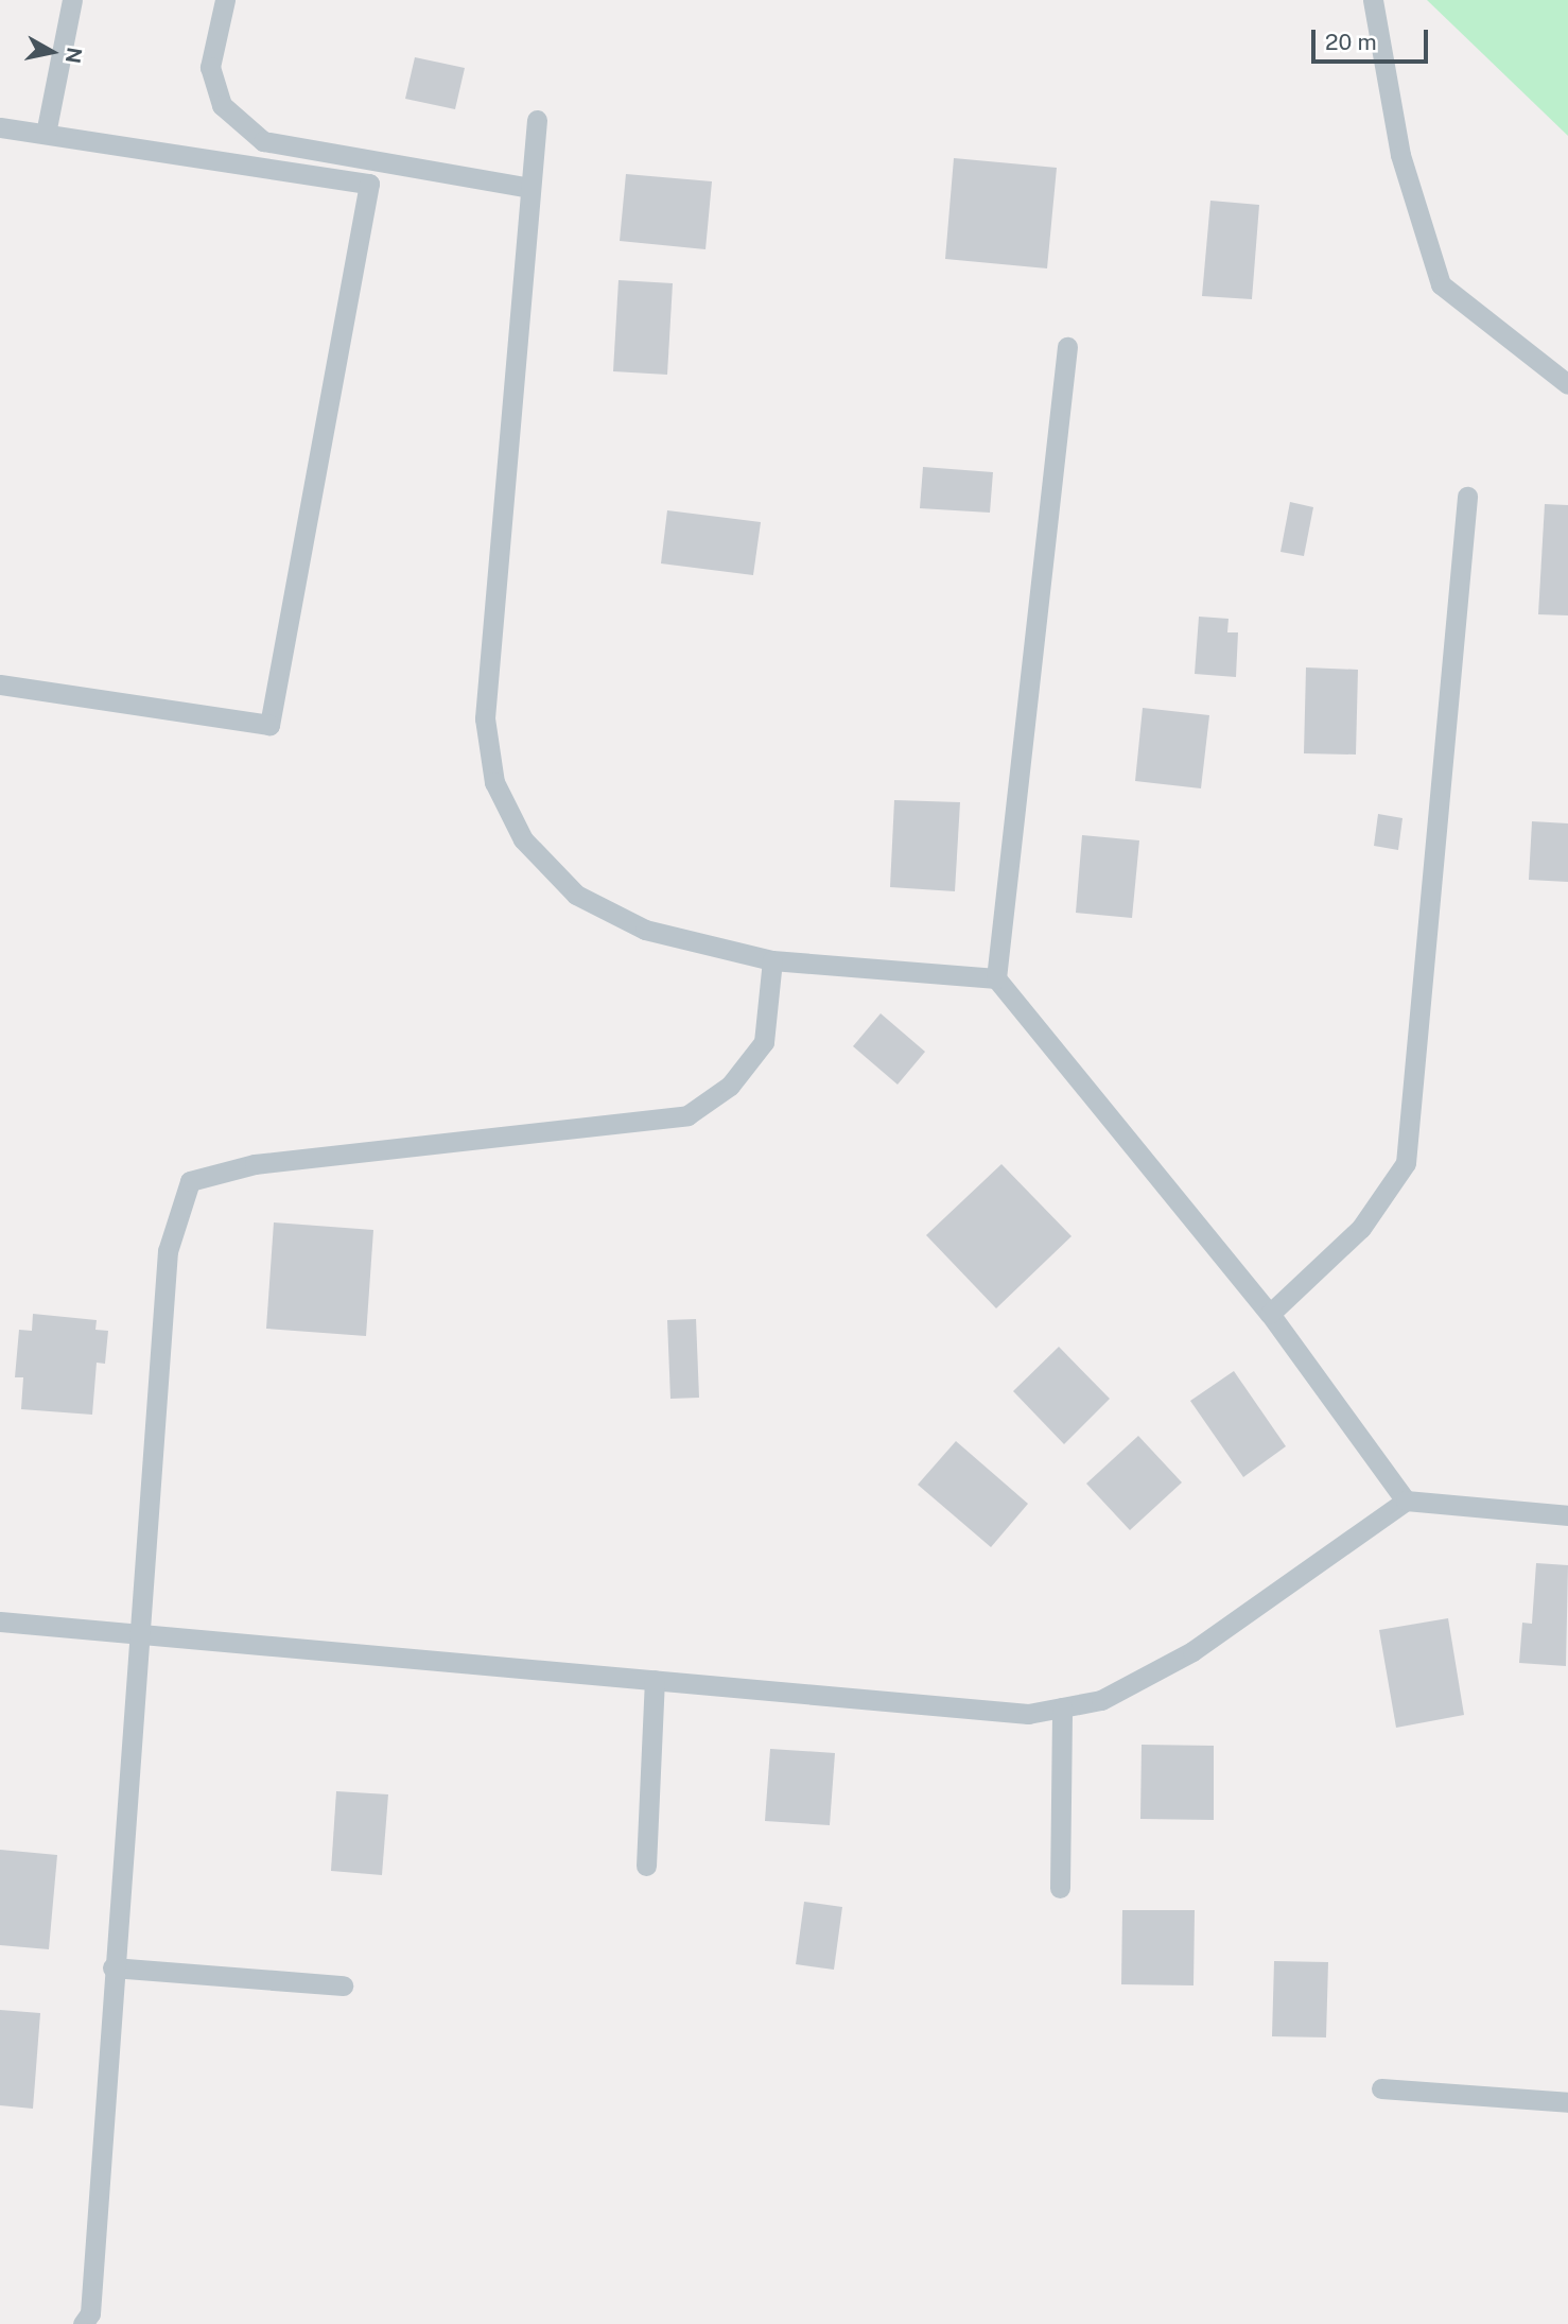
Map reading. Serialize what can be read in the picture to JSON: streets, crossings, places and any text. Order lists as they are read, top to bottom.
{
  "scale_bar": "20 m",
  "north": "right"
}
